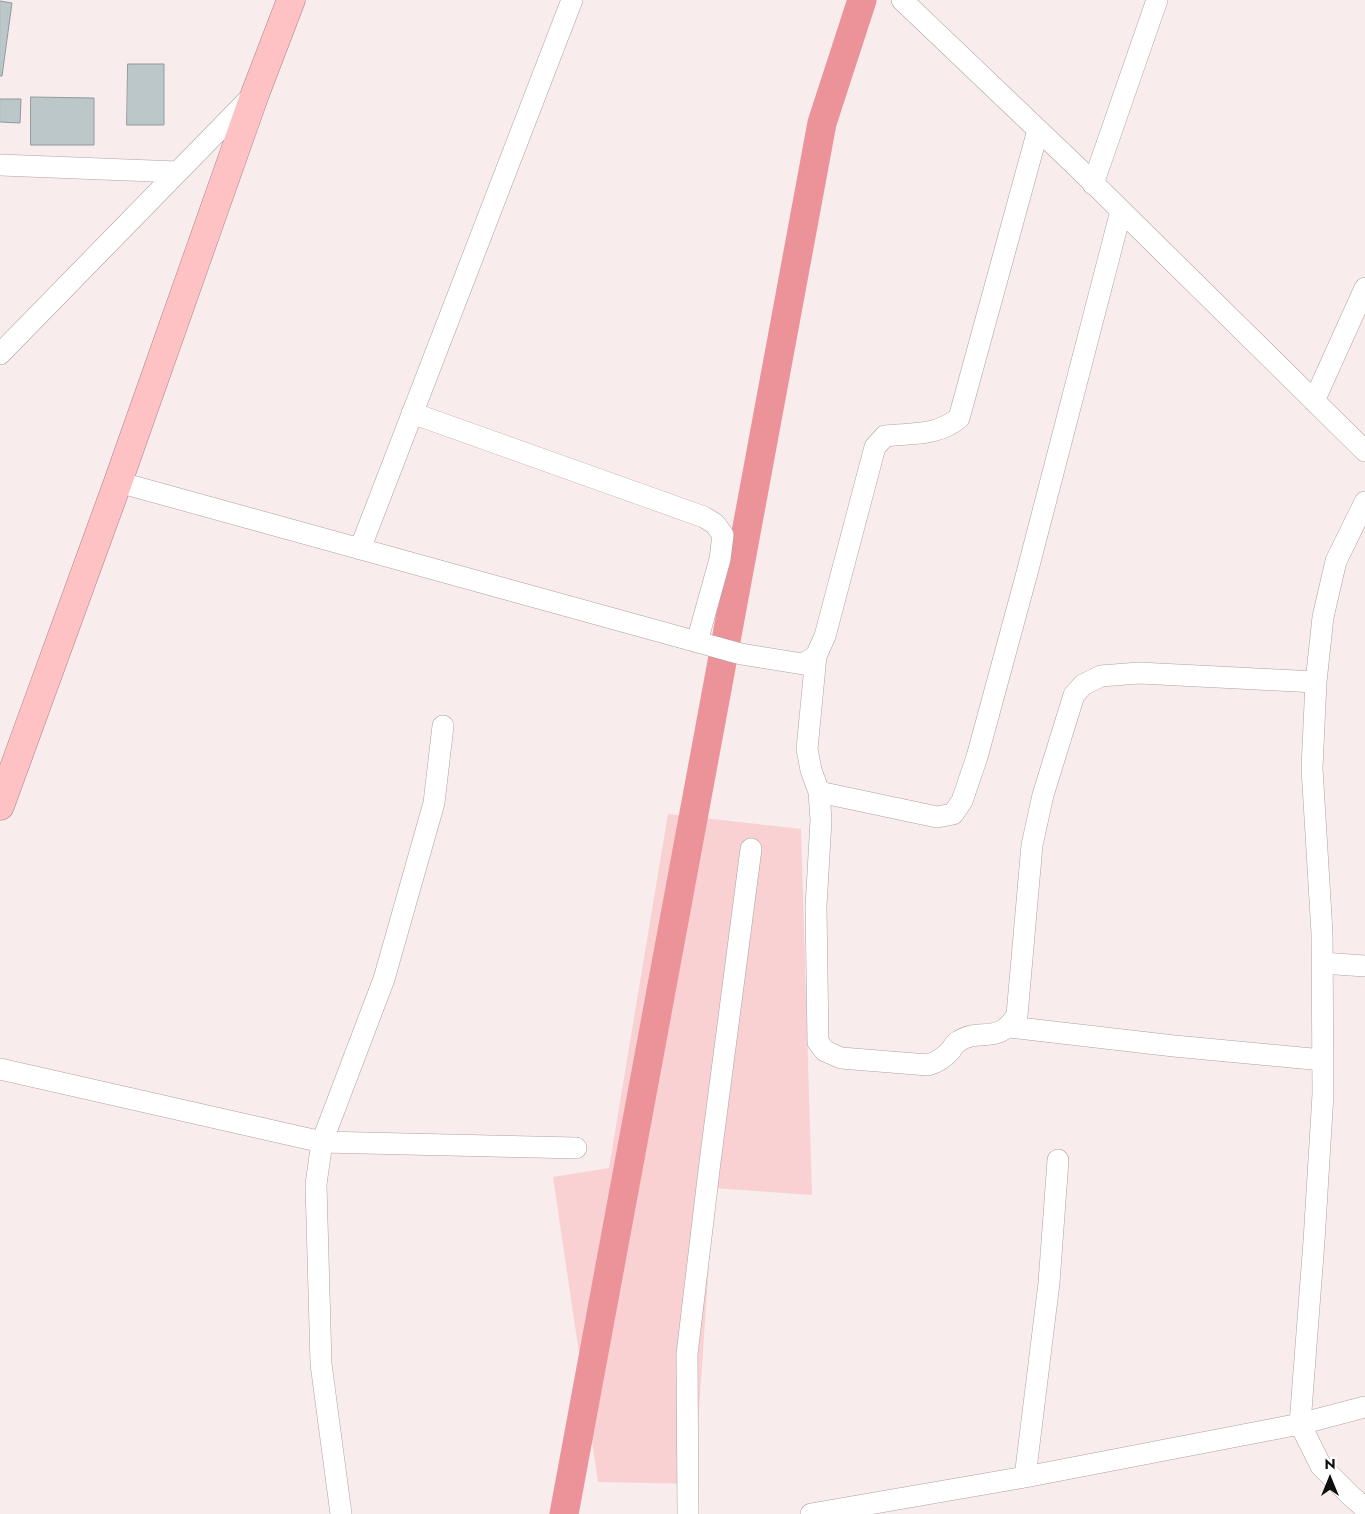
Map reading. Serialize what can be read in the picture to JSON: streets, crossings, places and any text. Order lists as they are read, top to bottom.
{
  "north": "top"
}
